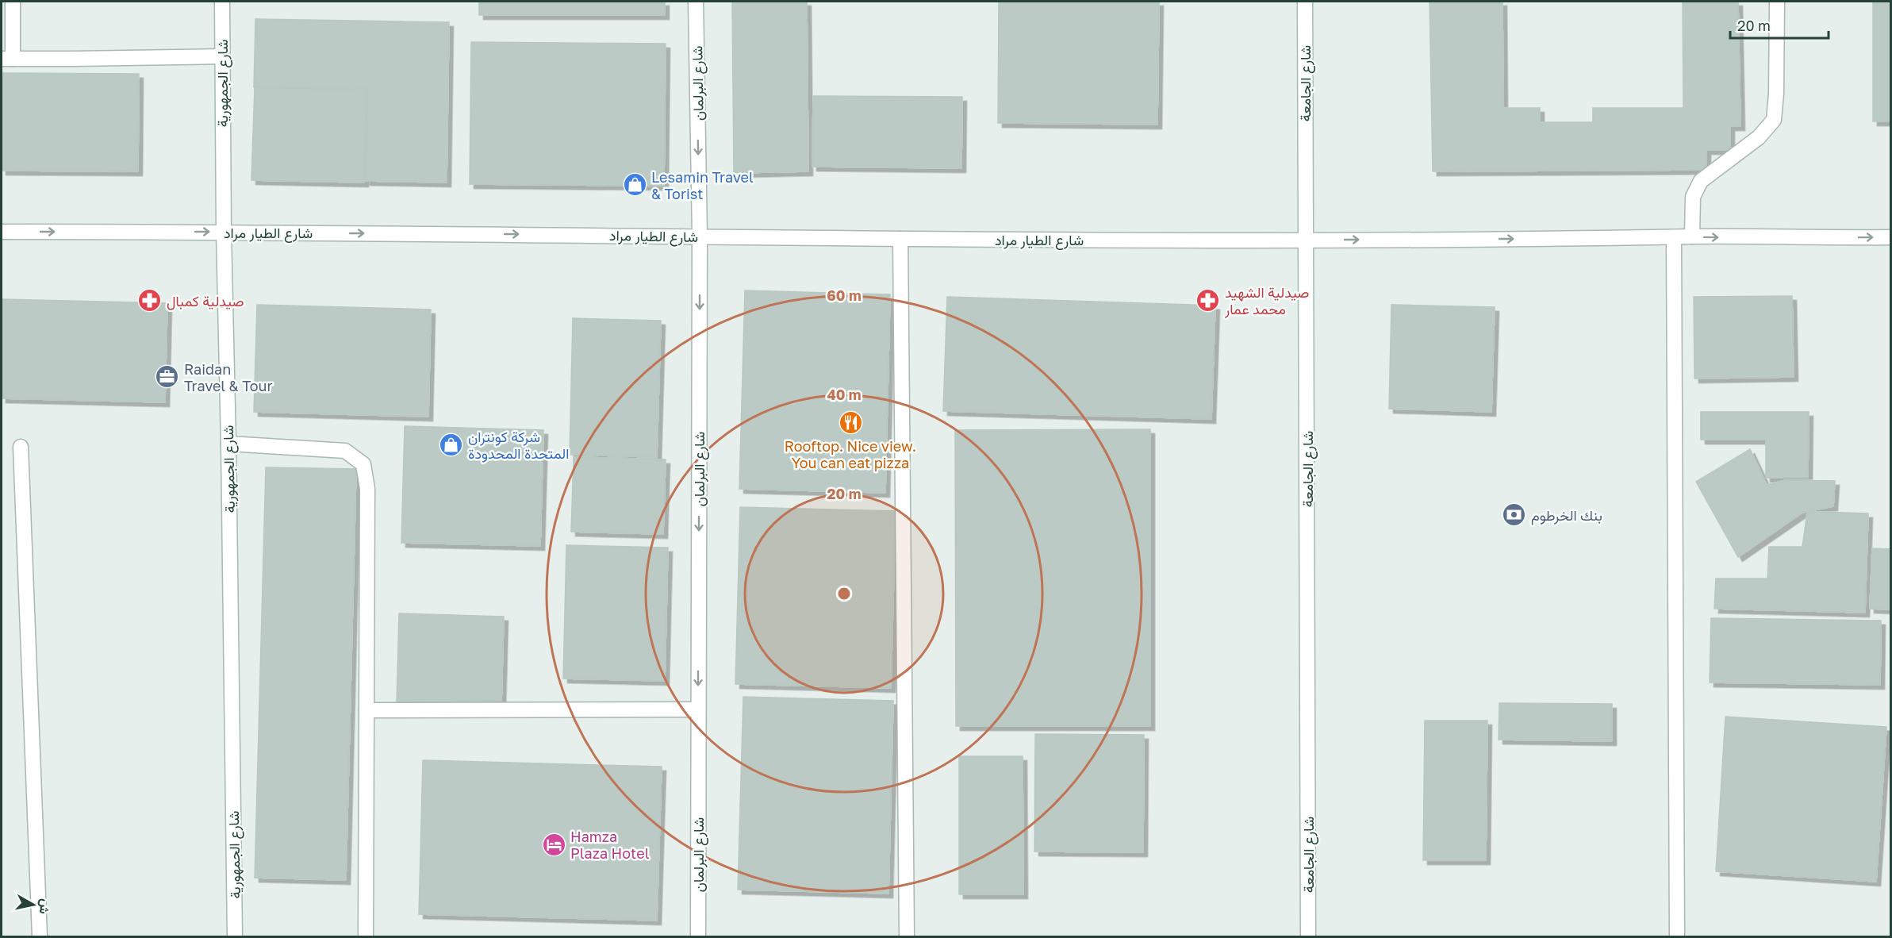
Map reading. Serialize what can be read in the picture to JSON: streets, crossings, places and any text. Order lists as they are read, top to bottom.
{
  "streets": {
    "street": [
      "شارع الجمهورية",
      "شارع البرلمان",
      "شارع الجامعة",
      "شارع الطيار مراد"
    ]
  },
  "crossings": [
    ["شارع الجمهورية", "شارع الطيار مراد"],
    ["شارع البرلمان", "شارع الطيار مراد"],
    ["شارع الجامعة", "شارع الطيار مراد"]
  ],
  "one_way": ["شارع البرلمان", "شارع الطيار مراد"],
  "places": {
    "shop": ["Lesamin Travel & Torist", "شركة كونتران المتحدة المحدودة"],
    "pharmacy": ["صيدلية الشهيد محمد عمار", "صيدلية كمبال"],
    "office": ["Raidan Travel & Tour"],
    "restaurant": ["Rooftop. Nice view. You can eat pizza"],
    "bank": ["بنك الخرطوم"],
    "hotel": ["Hamza Plaza Hotel"]
  },
  "scale_bar": "20 m",
  "north": "right",
  "rings": ["60 m", "40 m", "20 m"]
}
